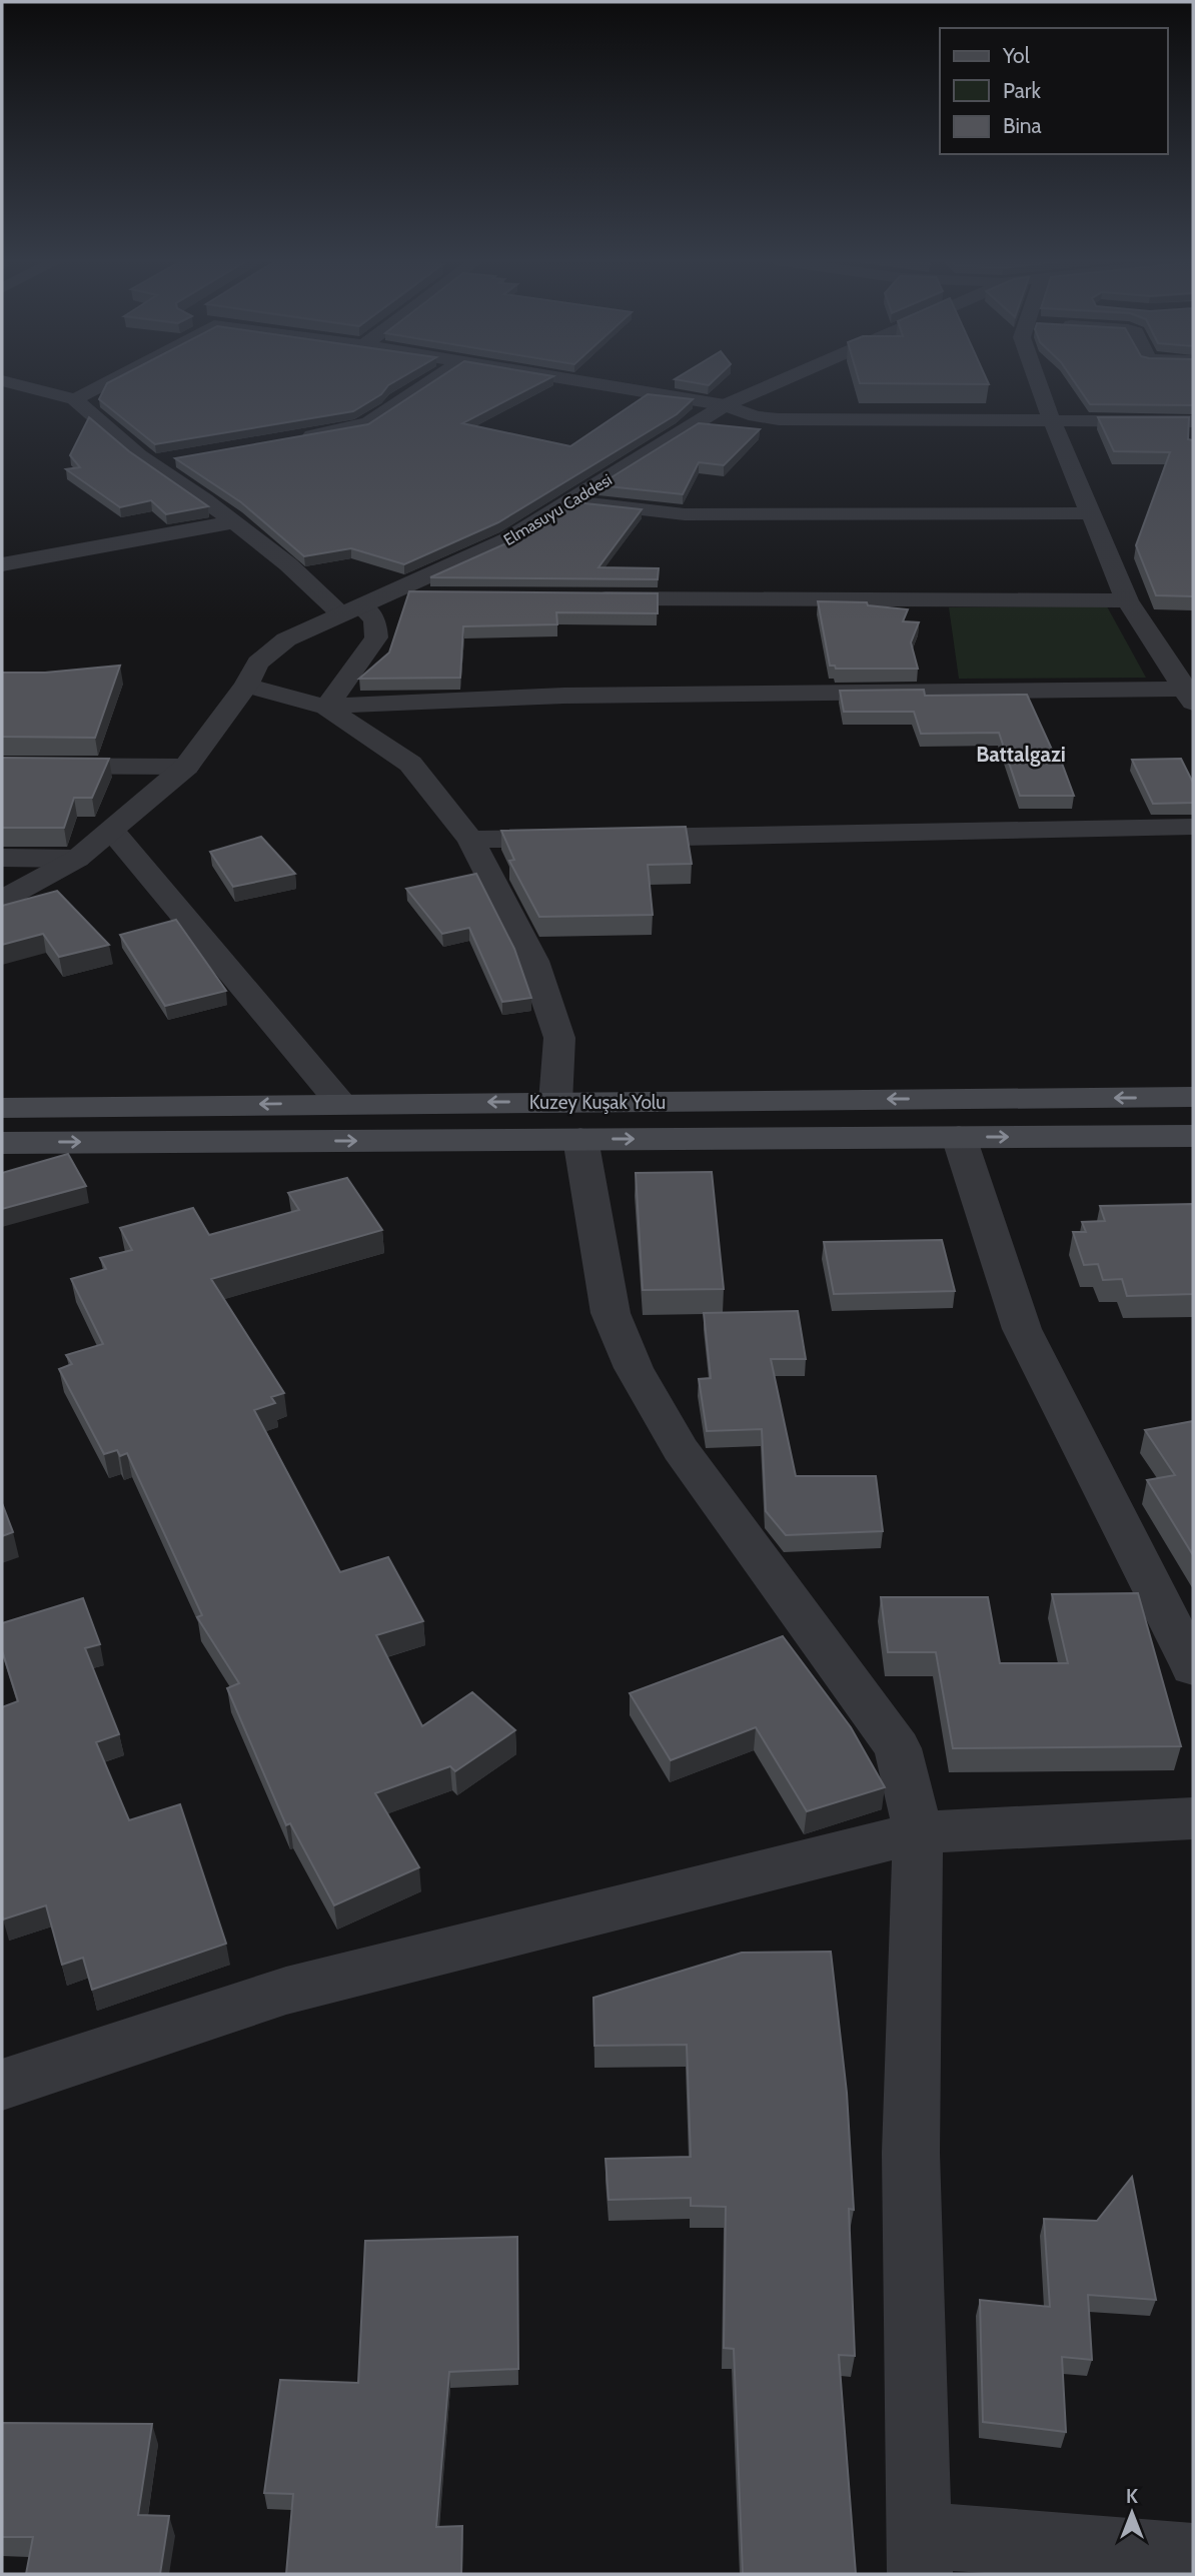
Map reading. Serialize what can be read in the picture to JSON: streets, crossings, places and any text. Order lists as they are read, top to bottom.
{
  "streets": {
    "main road": ["Kuzey Kuşak Yolu"],
    "street": ["Elmasuyu Caddesi"]
  },
  "districts": ["Battalgazi"],
  "legend": ["Yol", "Park", "Bina"],
  "north": "top"
}
